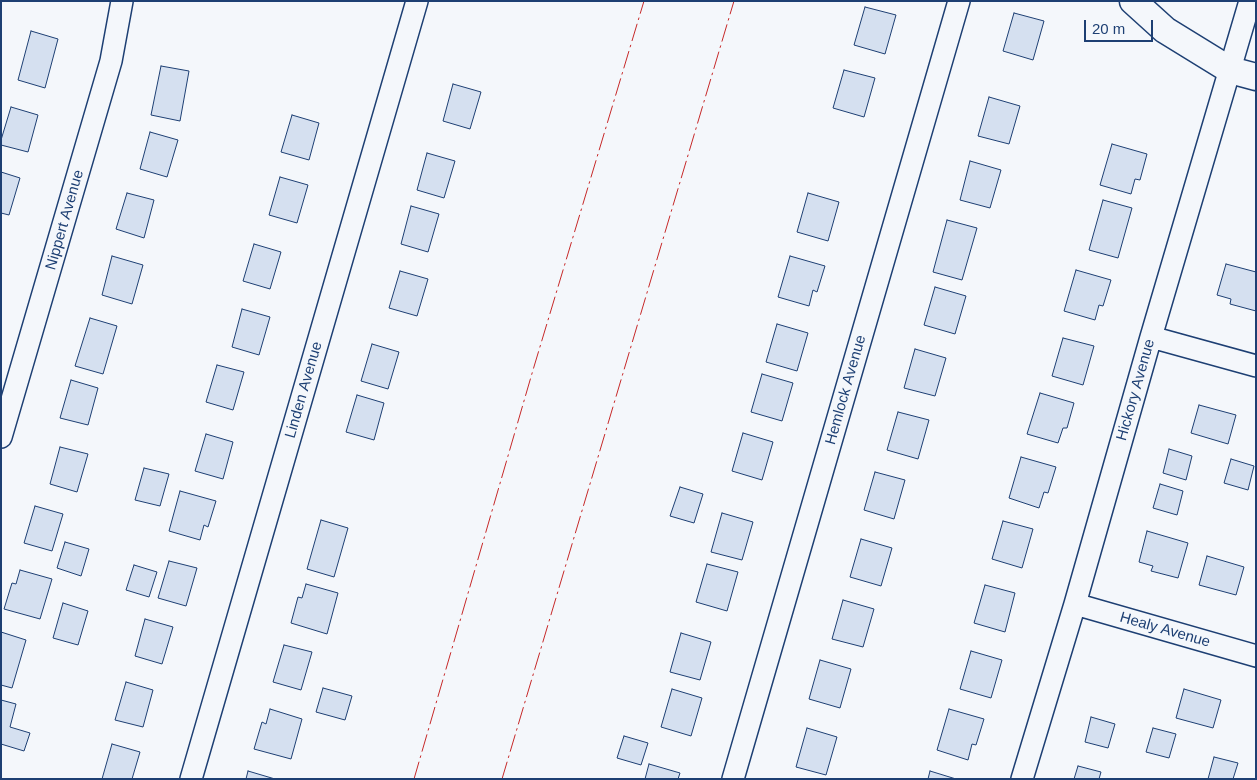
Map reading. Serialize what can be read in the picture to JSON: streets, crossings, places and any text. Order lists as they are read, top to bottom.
{
  "streets": {
    "street": [
      "Nippert Avenue",
      "Linden Avenue",
      "Hemlock Avenue",
      "Hickory Avenue",
      "Healy Avenue"
    ]
  },
  "crossings": [
    ["Hickory Avenue", "Healy Avenue"]
  ],
  "scale_bar": "20 m"
}
